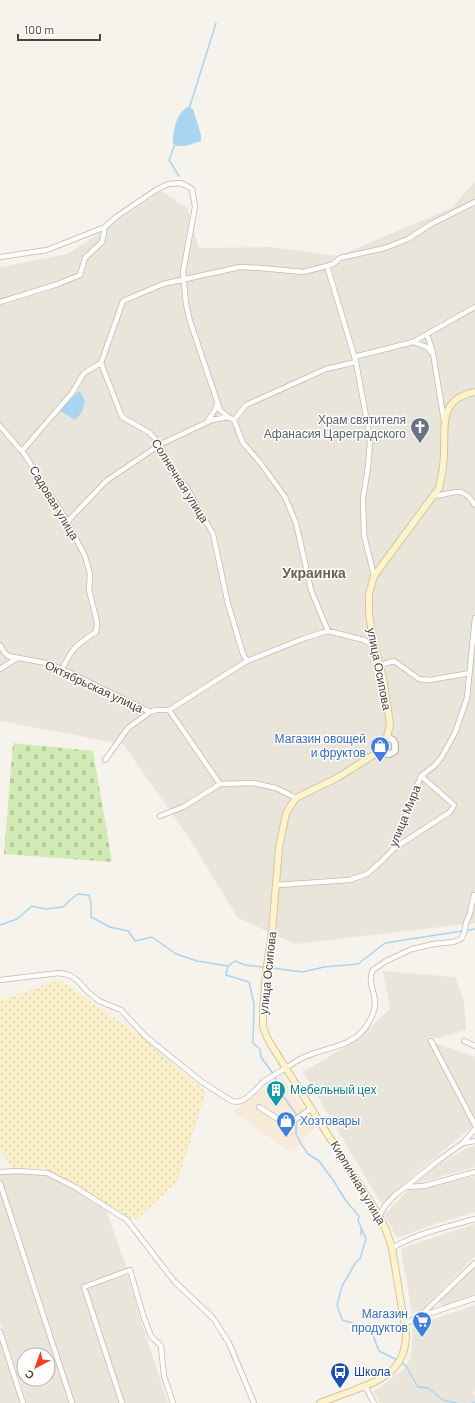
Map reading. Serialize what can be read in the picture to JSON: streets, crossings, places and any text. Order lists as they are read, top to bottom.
{
  "streets": {
    "main road": ["улица Осипова", "Кирпичная улица"],
    "street": [
      "Солнечная улица",
      "Садовая улица",
      "Октябрьская улица",
      "улица Мира"
    ]
  },
  "crossings": [
    ["Садовая улица", "Октябрьская улица"],
    ["улица Осипова", "улица Мира"],
    ["улица Осипова", "Кирпичная улица"]
  ],
  "districts": ["Украинка"],
  "places": {
    "church": ["Храм святителя Афанасия Цареградского"],
    "shop": ["Магазин овощей и фруктов", "Хозтовары"],
    "building": ["Мебельный цех"],
    "supermarket": ["Магазин продуктов"],
    "bus stop": ["Школа"]
  },
  "scale_bar": "100 m",
  "north": "bottom left"
}
